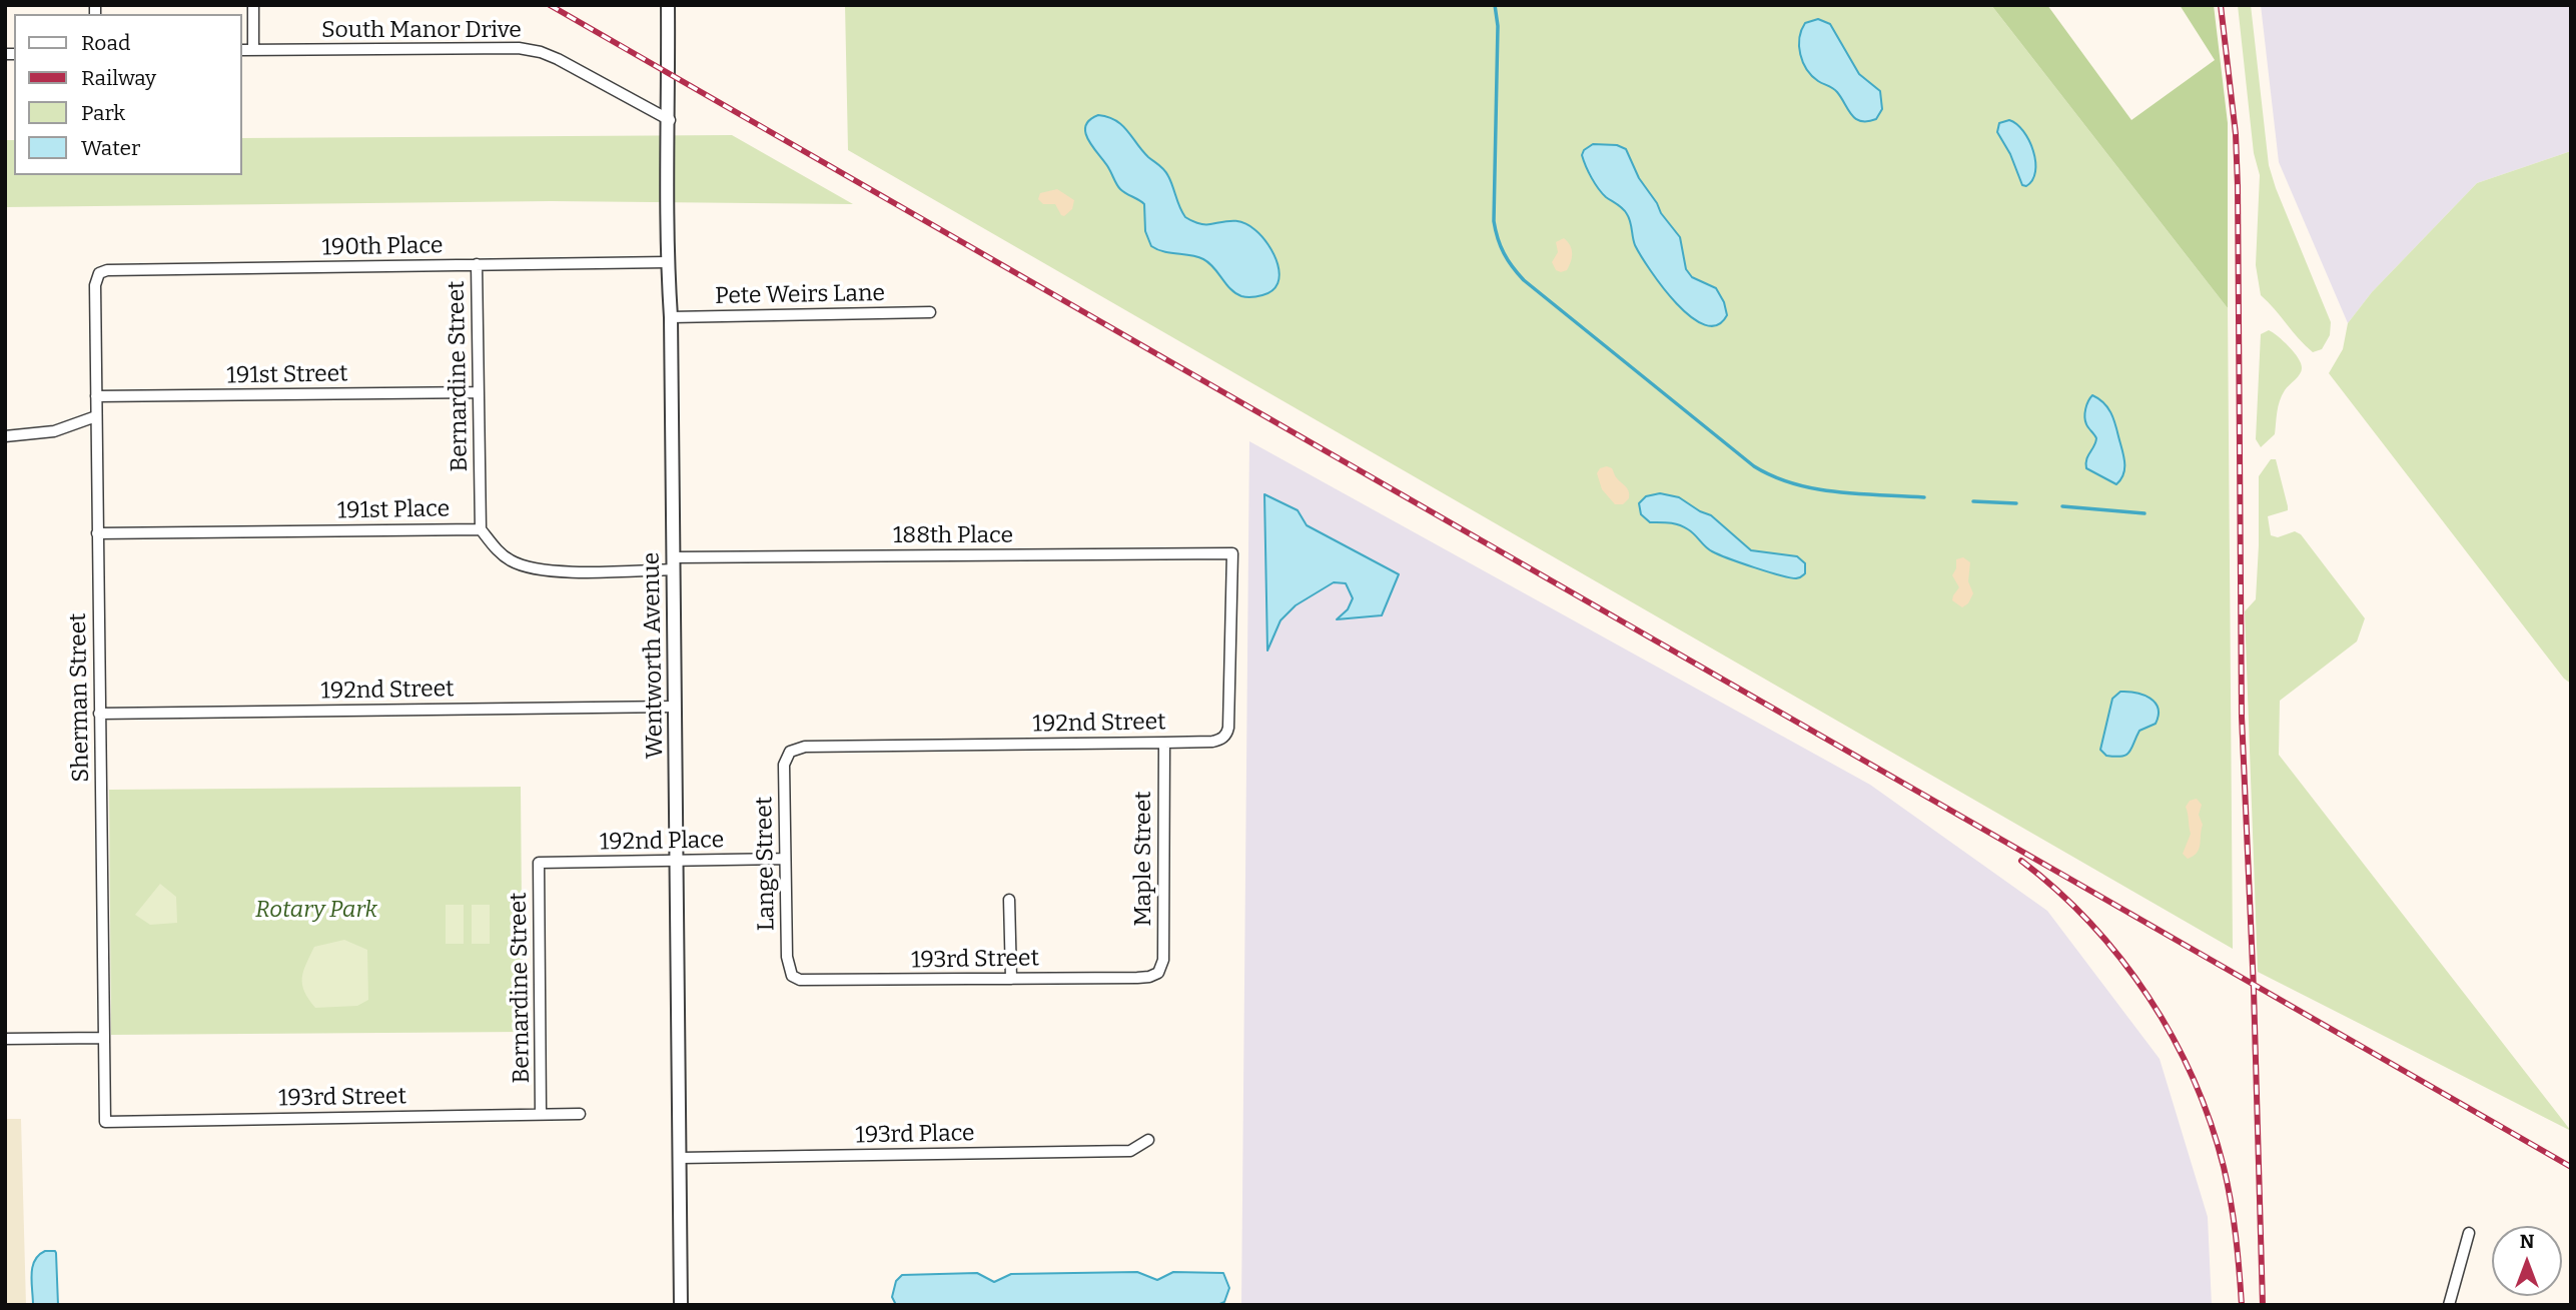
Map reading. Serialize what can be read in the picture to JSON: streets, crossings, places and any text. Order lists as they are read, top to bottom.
{
  "streets": {
    "street": [
      "South Manor Drive",
      "190th Place",
      "Pete Weirs Lane",
      "191st Street",
      "Bernardine Street",
      "191st Place",
      "188th Place",
      "Wentworth Avenue",
      "192nd Street",
      "Sherman Street",
      "192nd Place",
      "Maple Street",
      "Lange Street",
      "193rd Street",
      "193rd Place"
    ]
  },
  "crossings": [
    ["South Manor Drive", "Wentworth Avenue"],
    ["190th Place", "Bernardine Street"],
    ["190th Place", "Wentworth Avenue"],
    ["190th Place", "Sherman Street"],
    ["Pete Weirs Lane", "Wentworth Avenue"],
    ["191st Street", "Bernardine Street"],
    ["191st Street", "Sherman Street"],
    ["Bernardine Street", "191st Place"],
    ["Bernardine Street", "192nd Place"],
    ["Bernardine Street", "193rd Street"],
    ["191st Place", "188th Place"],
    ["191st Place", "Wentworth Avenue"],
    ["191st Place", "Sherman Street"],
    ["188th Place", "Wentworth Avenue"],
    ["188th Place", "192nd Street"],
    ["Wentworth Avenue", "192nd Street"],
    ["Wentworth Avenue", "192nd Place"],
    ["Wentworth Avenue", "193rd Place"],
    ["192nd Street", "Sherman Street"],
    ["192nd Street", "Maple Street"],
    ["192nd Street", "Lange Street"],
    ["Sherman Street", "193rd Street"],
    ["192nd Place", "Lange Street"],
    ["Maple Street", "193rd Street"],
    ["Lange Street", "193rd Street"]
  ],
  "parks": ["Rotary Park"],
  "legend": [
    "Road",
    "Railway",
    "Park",
    "Water"
  ],
  "north": "top"
}
